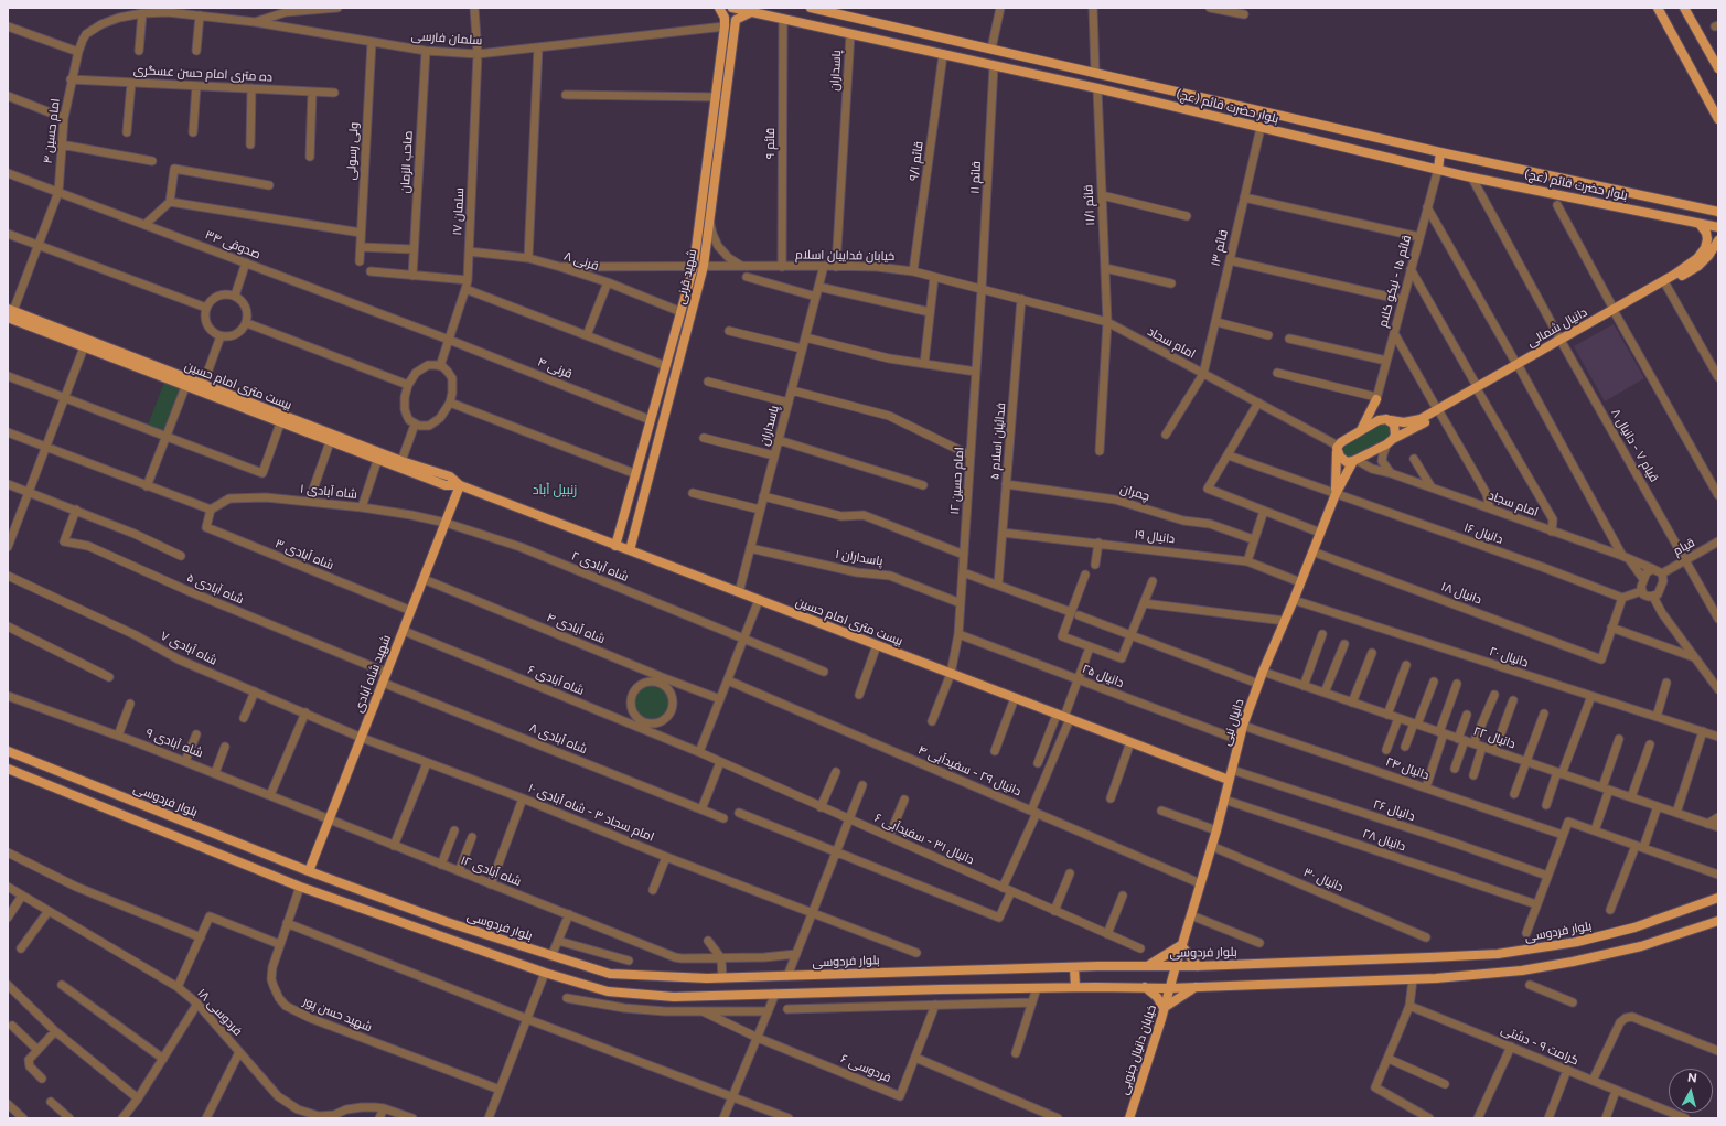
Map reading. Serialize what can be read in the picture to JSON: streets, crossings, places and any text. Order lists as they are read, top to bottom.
{
  "streets": {
    "main road": [
      "بلوار حضرت قائم (عج)",
      "شهید قرنی",
      "دانیال شمالی",
      "بیست متری امام حسین",
      "شهید شاه آبادی",
      "دانیال نبی",
      "بلوار فردوسی",
      "خیابان دانیال جنوبی"
    ],
    "street": [
      "سلمان فارسی",
      "پاسداران",
      "ده متری امام حسن عسگری",
      "امام حسین ۴",
      "قائم ۹",
      "ولی رسولی",
      "قائم ۹/۱",
      "صاحب الزمان",
      "قائم ۱۱",
      "قائم ۱۱/۱",
      "سلمان ۱۷",
      "صدوقی ۳۴",
      "قائم ۱۳",
      "خیابان فداییان اسلام",
      "قرنی ۸",
      "قائم ۱۵ - نیکو کلام",
      "امام سجاد",
      "قرنی ۴",
      "فدائیان اسلام ۵",
      "قیام ۷ - دانیال ۸",
      "امام حسین ۱۲",
      "شاه آبادی ۱",
      "چمران",
      "دانیال ۱۶",
      "دانیال ۱۹",
      "قیام",
      "شاه آبادی ۳",
      "پاسداران ۱",
      "شاه آبادی ۲",
      "شاه آبادی ۵",
      "دانیال ۱۸",
      "شاه آبادی ۴",
      "شاه آبادی ۷",
      "دانیال ۲۰",
      "دانیال ۲۵",
      "شاه آبادی ۶",
      "دانیال ۲۲",
      "شاه آبادی ۸",
      "شاه آبادی ۹",
      "دانیال ۲۴",
      "دانیال ۲۹ - سفیدآبی ۴",
      "دانیال ۲۶",
      "امام سجاد ۳ - شاه آبادی ۱۰",
      "دانیال ۳۱ - سفیدآبی ۶",
      "دانیال ۲۸",
      "شاه آبادی ۱۲",
      "دانیال ۳۰",
      "فردوسی ۱۸",
      "شهید حسن پور",
      "کرامت ۹ - دشتی",
      "فردوسی ۶"
    ]
  },
  "crossings": [
    ["سلمان فارسی", "امام حسین ۴"],
    ["سلمان فارسی", "ولی رسولی"],
    ["سلمان فارسی", "صاحب الزمان"],
    ["سلمان فارسی", "سلمان ۱۷"],
    ["سلمان فارسی", "شهید قرنی"],
    ["پاسداران", "بلوار حضرت قائم (عج)"],
    ["پاسداران", "خیابان فداییان اسلام"],
    ["پاسداران", "بیست متری امام حسین"],
    ["پاسداران", "پاسداران ۱"],
    ["ده متری امام حسن عسگری", "امام حسین ۴"],
    ["بلوار حضرت قائم (عج)", "قائم ۹"],
    ["بلوار حضرت قائم (عج)", "قائم ۹/۱"],
    ["بلوار حضرت قائم (عج)", "قائم ۱۱"],
    ["بلوار حضرت قائم (عج)", "قائم ۱۱/۱"],
    ["بلوار حضرت قائم (عج)", "قائم ۱۳"],
    ["بلوار حضرت قائم (عج)", "قائم ۱۵ - نیکو کلام"],
    ["بلوار حضرت قائم (عج)", "دانیال شمالی"],
    ["بلوار حضرت قائم (عج)", "قیام ۷ - دانیال ۸"],
    ["امام حسین ۴", "صدوقی ۳۴"],
    ["امام حسین ۴", "بیست متری امام حسین"],
    ["قائم ۹", "خیابان فداییان اسلام"],
    ["قائم ۹/۱", "خیابان فداییان اسلام"],
    ["قائم ۱۱", "خیابان فداییان اسلام"],
    ["قائم ۱۱", "امام سجاد"],
    ["قائم ۱۱", "امام حسین ۱۲"],
    ["قائم ۱۱/۱", "امام سجاد"],
    ["سلمان ۱۷", "صدوقی ۳۴"],
    ["سلمان ۱۷", "قرنی ۸"],
    ["سلمان ۱۷", "قرنی ۴"],
    ["صدوقی ۳۴", "قرنی ۴"],
    ["قائم ۱۳", "امام سجاد"],
    ["خیابان فداییان اسلام", "قرنی ۸"],
    ["خیابان فداییان اسلام", "شهید قرنی"],
    ["خیابان فداییان اسلام", "امام سجاد"],
    ["خیابان فداییان اسلام", "امام حسین ۱۲"],
    ["قرنی ۸", "شهید قرنی"],
    ["شهید قرنی", "قرنی ۴"],
    ["شهید قرنی", "بیست متری امام حسین"],
    ["دانیال شمالی", "امام سجاد"],
    ["دانیال شمالی", "قیام ۷ - دانیال ۸"],
    ["دانیال شمالی", "دانیال نبی"],
    ["امام سجاد", "فدائیان اسلام ۵"],
    ["امام سجاد", "امام حسین ۱۲"],
    ["امام سجاد", "قیام"],
    ["امام سجاد", "دانیال نبی"],
    ["بیست متری امام حسین", "امام حسین ۱۲"],
    ["بیست متری امام حسین", "شهید شاه آبادی"],
    ["بیست متری امام حسین", "دانیال نبی"],
    ["فدائیان اسلام ۵", "چمران"],
    ["فدائیان اسلام ۵", "دانیال ۱۹"],
    ["قیام ۷ - دانیال ۸", "قیام"],
    ["امام حسین ۱۲", "پاسداران ۱"],
    ["امام حسین ۱۲", "دانیال ۲۵"],
    ["شاه آبادی ۱", "شاه آبادی ۳"],
    ["شاه آبادی ۱", "شاه آبادی ۲"],
    ["شاه آبادی ۱", "شهید شاه آبادی"],
    ["دانیال ۱۶", "دانیال نبی"],
    ["دانیال ۱۹", "دانیال نبی"],
    ["شاه آبادی ۳", "شهید شاه آبادی"],
    ["شاه آبادی ۲", "شهید شاه آبادی"],
    ["شاه آبادی ۵", "شهید شاه آبادی"],
    ["دانیال ۱۸", "دانیال نبی"],
    ["شاه آبادی ۴", "شهید شاه آبادی"],
    ["شاه آبادی ۴", "شاه آبادی ۶"],
    ["شاه آبادی ۷", "شهید شاه آبادی"],
    ["شاه آبادی ۷", "امام سجاد ۳ - شاه آبادی ۱۰"],
    ["دانیال ۲۰", "دانیال نبی"],
    ["شهید شاه آبادی", "شاه آبادی ۶"],
    ["شهید شاه آبادی", "شاه آبادی ۸"],
    ["شهید شاه آبادی", "شاه آبادی ۹"],
    ["شهید شاه آبادی", "بلوار فردوسی"],
    ["شهید شاه آبادی", "امام سجاد ۳ - شاه آبادی ۱۰"],
    ["شهید شاه آبادی", "شاه آبادی ۱۲"],
    ["دانیال ۲۵", "دانیال نبی"],
    ["شاه آبادی ۶", "دانیال ۳۱ - سفیدآبی ۶"],
    ["دانیال نبی", "دانیال ۲۲"],
    ["دانیال نبی", "دانیال ۲۴"],
    ["دانیال نبی", "دانیال ۲۹ - سفیدآبی ۴"],
    ["دانیال نبی", "بلوار فردوسی"],
    ["دانیال نبی", "دانیال ۲۶"],
    ["دانیال نبی", "دانیال ۲۸"],
    ["دانیال نبی", "دانیال ۳۰"],
    ["دانیال نبی", "خیابان دانیال جنوبی"],
    ["شاه آبادی ۹", "شاه آبادی ۱۲"],
    ["بلوار فردوسی", "خیابان دانیال جنوبی"]
  ],
  "districts": ["زنبیل آباد"],
  "north": "top"
}
